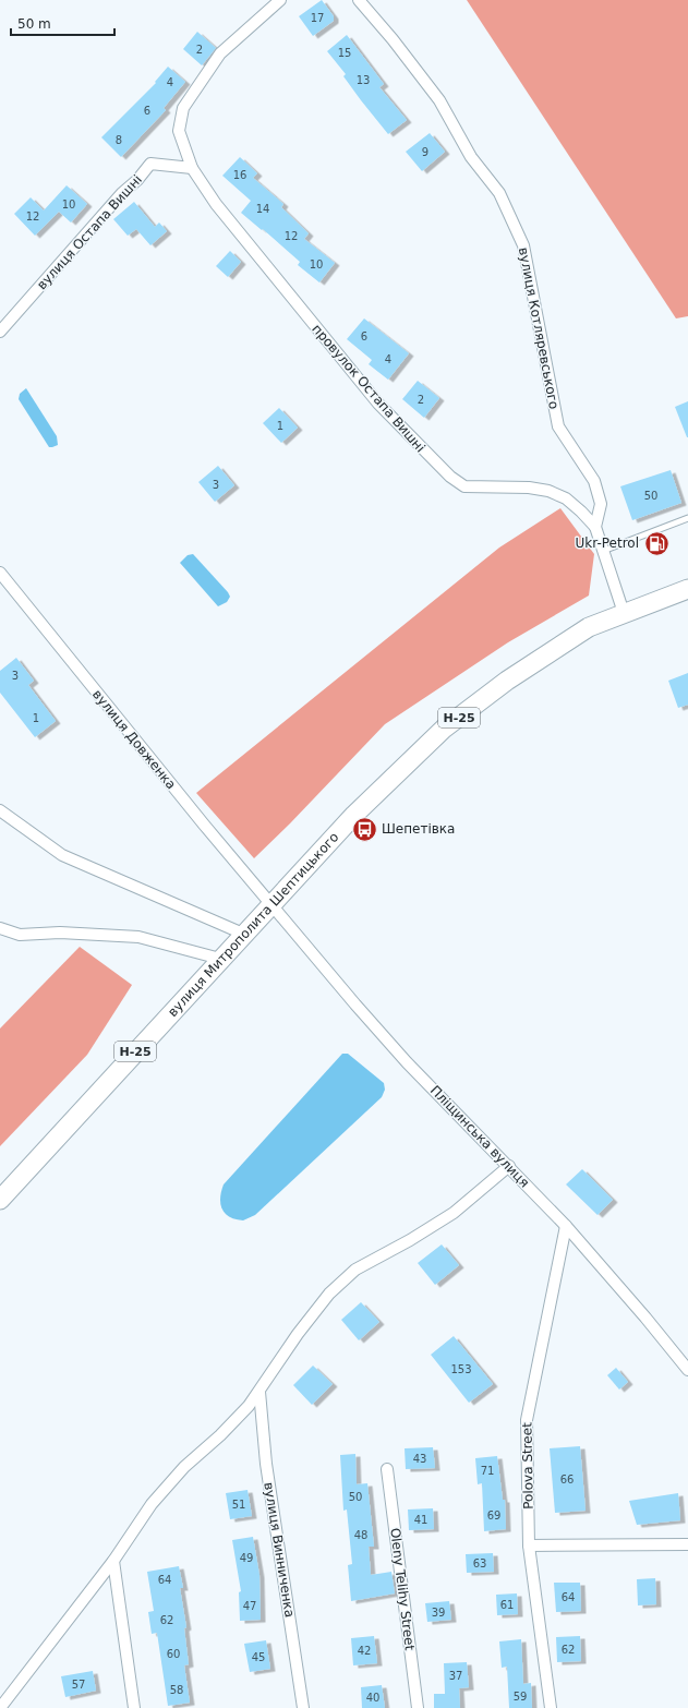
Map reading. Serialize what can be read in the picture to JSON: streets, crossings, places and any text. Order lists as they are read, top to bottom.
{
  "streets": {
    "main road": ["Н-25", "вулиця Митрополита Шептицького"],
    "street": [
      "вулиця Остапа Вишні",
      "вулиця Котляревського",
      "провулок Остапа Вишні",
      "вулиця Довженка",
      "Пліщинська вулиця",
      "Polova Street",
      "вулиця Винниченка",
      "Oleny Telihy Street"
    ]
  },
  "crossings": [
    ["вулиця Остапа Вишні", "провулок Остапа Вишні"],
    ["вулиця Котляревського", "провулок Остапа Вишні"],
    ["вулиця Довженка", "вулиця Митрополита Шептицького"],
    ["вулиця Довженка", "Пліщинська вулиця"],
    ["вулиця Митрополита Шептицького", "Пліщинська вулиця"],
    ["Пліщинська вулиця", "Polova Street"]
  ],
  "places": {
    "fuel station": ["Ukr-Petrol"],
    "bus stop": ["Шепетівка"]
  },
  "house_numbers": [
    "17",
    "2",
    "15",
    "13",
    "4",
    "6",
    "8",
    "9",
    "16",
    "10",
    "14",
    "12",
    "12",
    "10",
    "6",
    "4",
    "2",
    "1",
    "3",
    "50",
    "3",
    "1",
    "153",
    "43",
    "71",
    "66",
    "50",
    "51",
    "69",
    "41",
    "48",
    "49",
    "63",
    "64",
    "64",
    "61",
    "47",
    "39",
    "62",
    "62",
    "42",
    "60",
    "45",
    "37",
    "57",
    "58",
    "59",
    "40"
  ],
  "scale_bar": "50 m"
}
